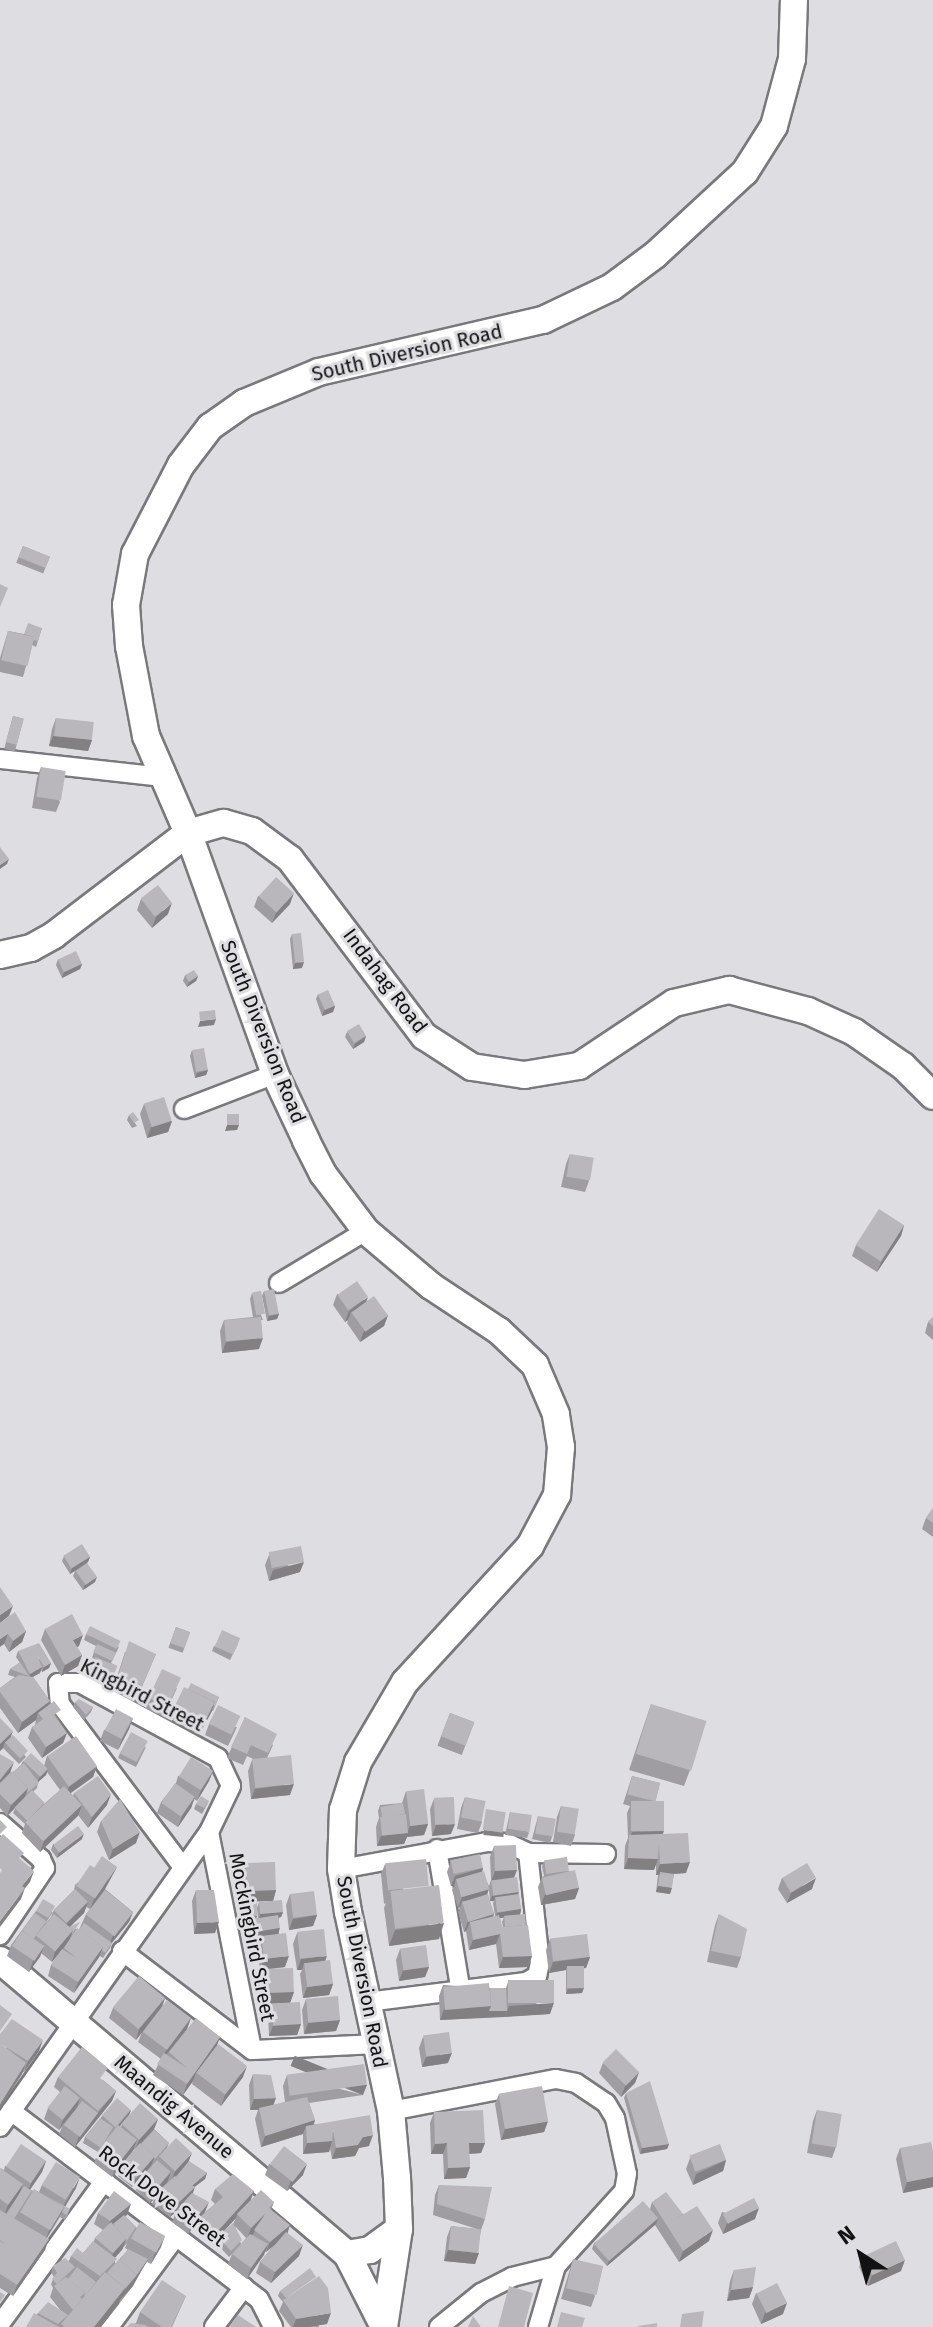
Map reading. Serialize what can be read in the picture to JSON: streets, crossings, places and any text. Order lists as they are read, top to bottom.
{
  "streets": {
    "main road": ["South Diversion Road", "Indahag Road", "Maandig Avenue"],
    "street": ["Kingbird Street", "Mockingbird Street", "Rock Dove Street"]
  },
  "crossings": [
    ["South Diversion Road", "Indahag Road"],
    ["South Diversion Road", "Maandig Avenue"],
    ["Kingbird Street", "Mockingbird Street"]
  ],
  "north": "top left"
}
